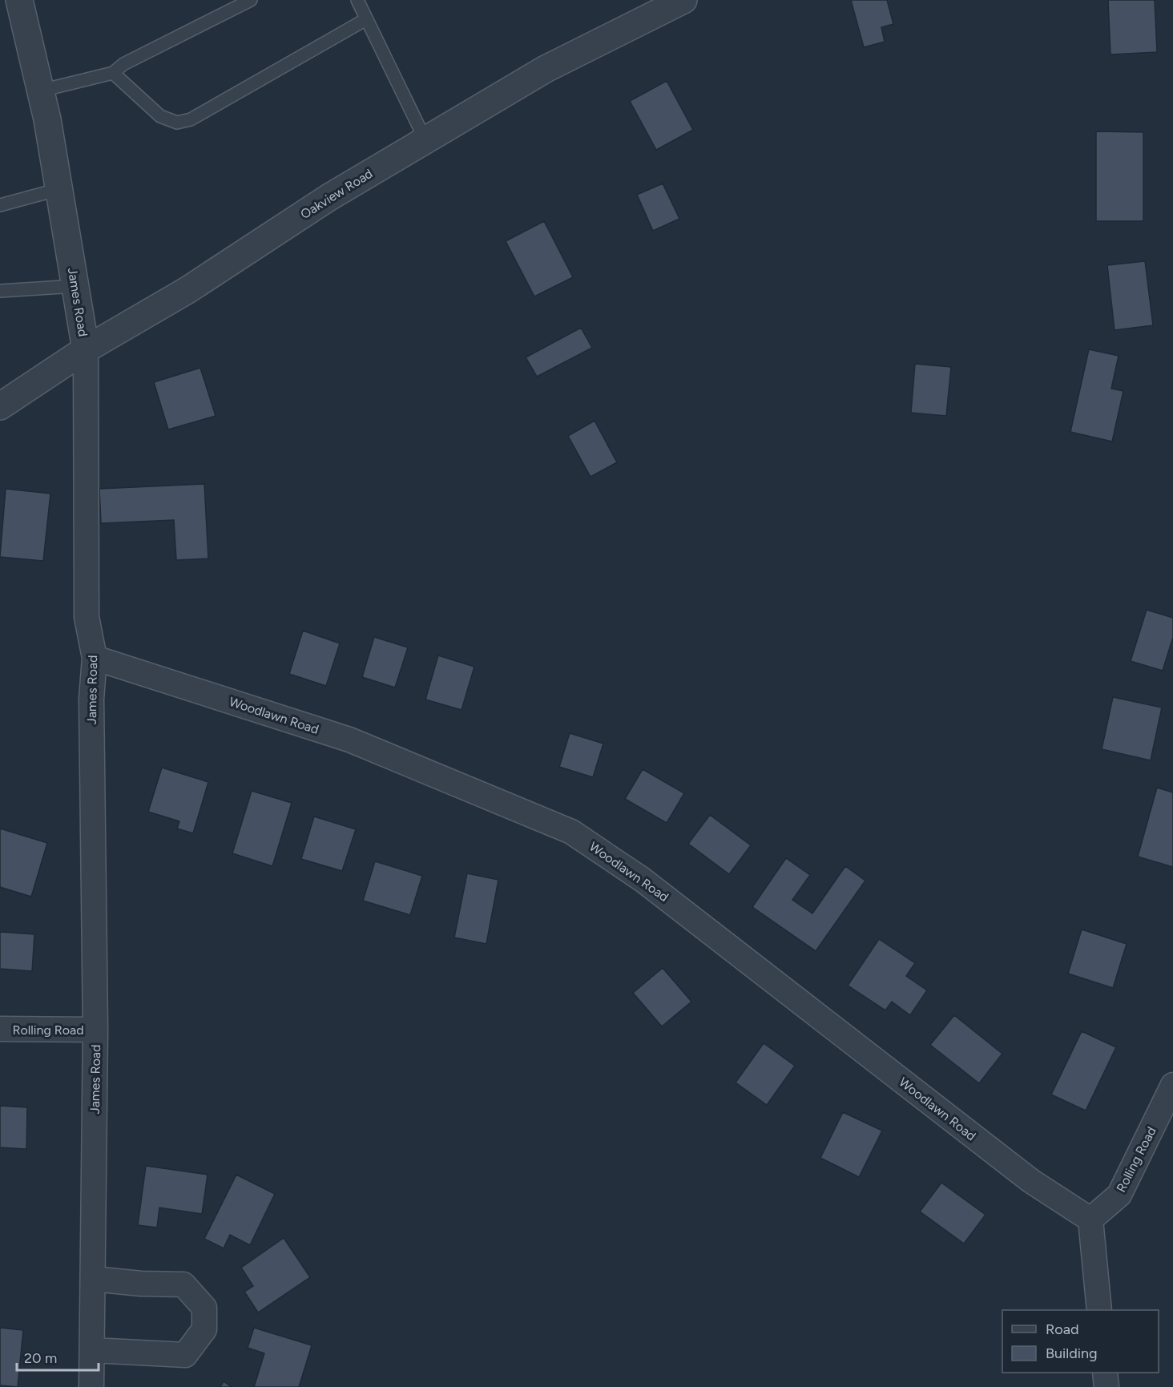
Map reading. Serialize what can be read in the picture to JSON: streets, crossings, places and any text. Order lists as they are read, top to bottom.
{
  "streets": {
    "street": [
      "Oakview Road",
      "James Road",
      "Woodlawn Road",
      "Rolling Road"
    ]
  },
  "crossings": [
    ["Oakview Road", "James Road"],
    ["James Road", "Woodlawn Road"],
    ["James Road", "Rolling Road"],
    ["Woodlawn Road", "Rolling Road"]
  ],
  "legend": ["Road", "Building"],
  "scale_bar": "20 m"
}
